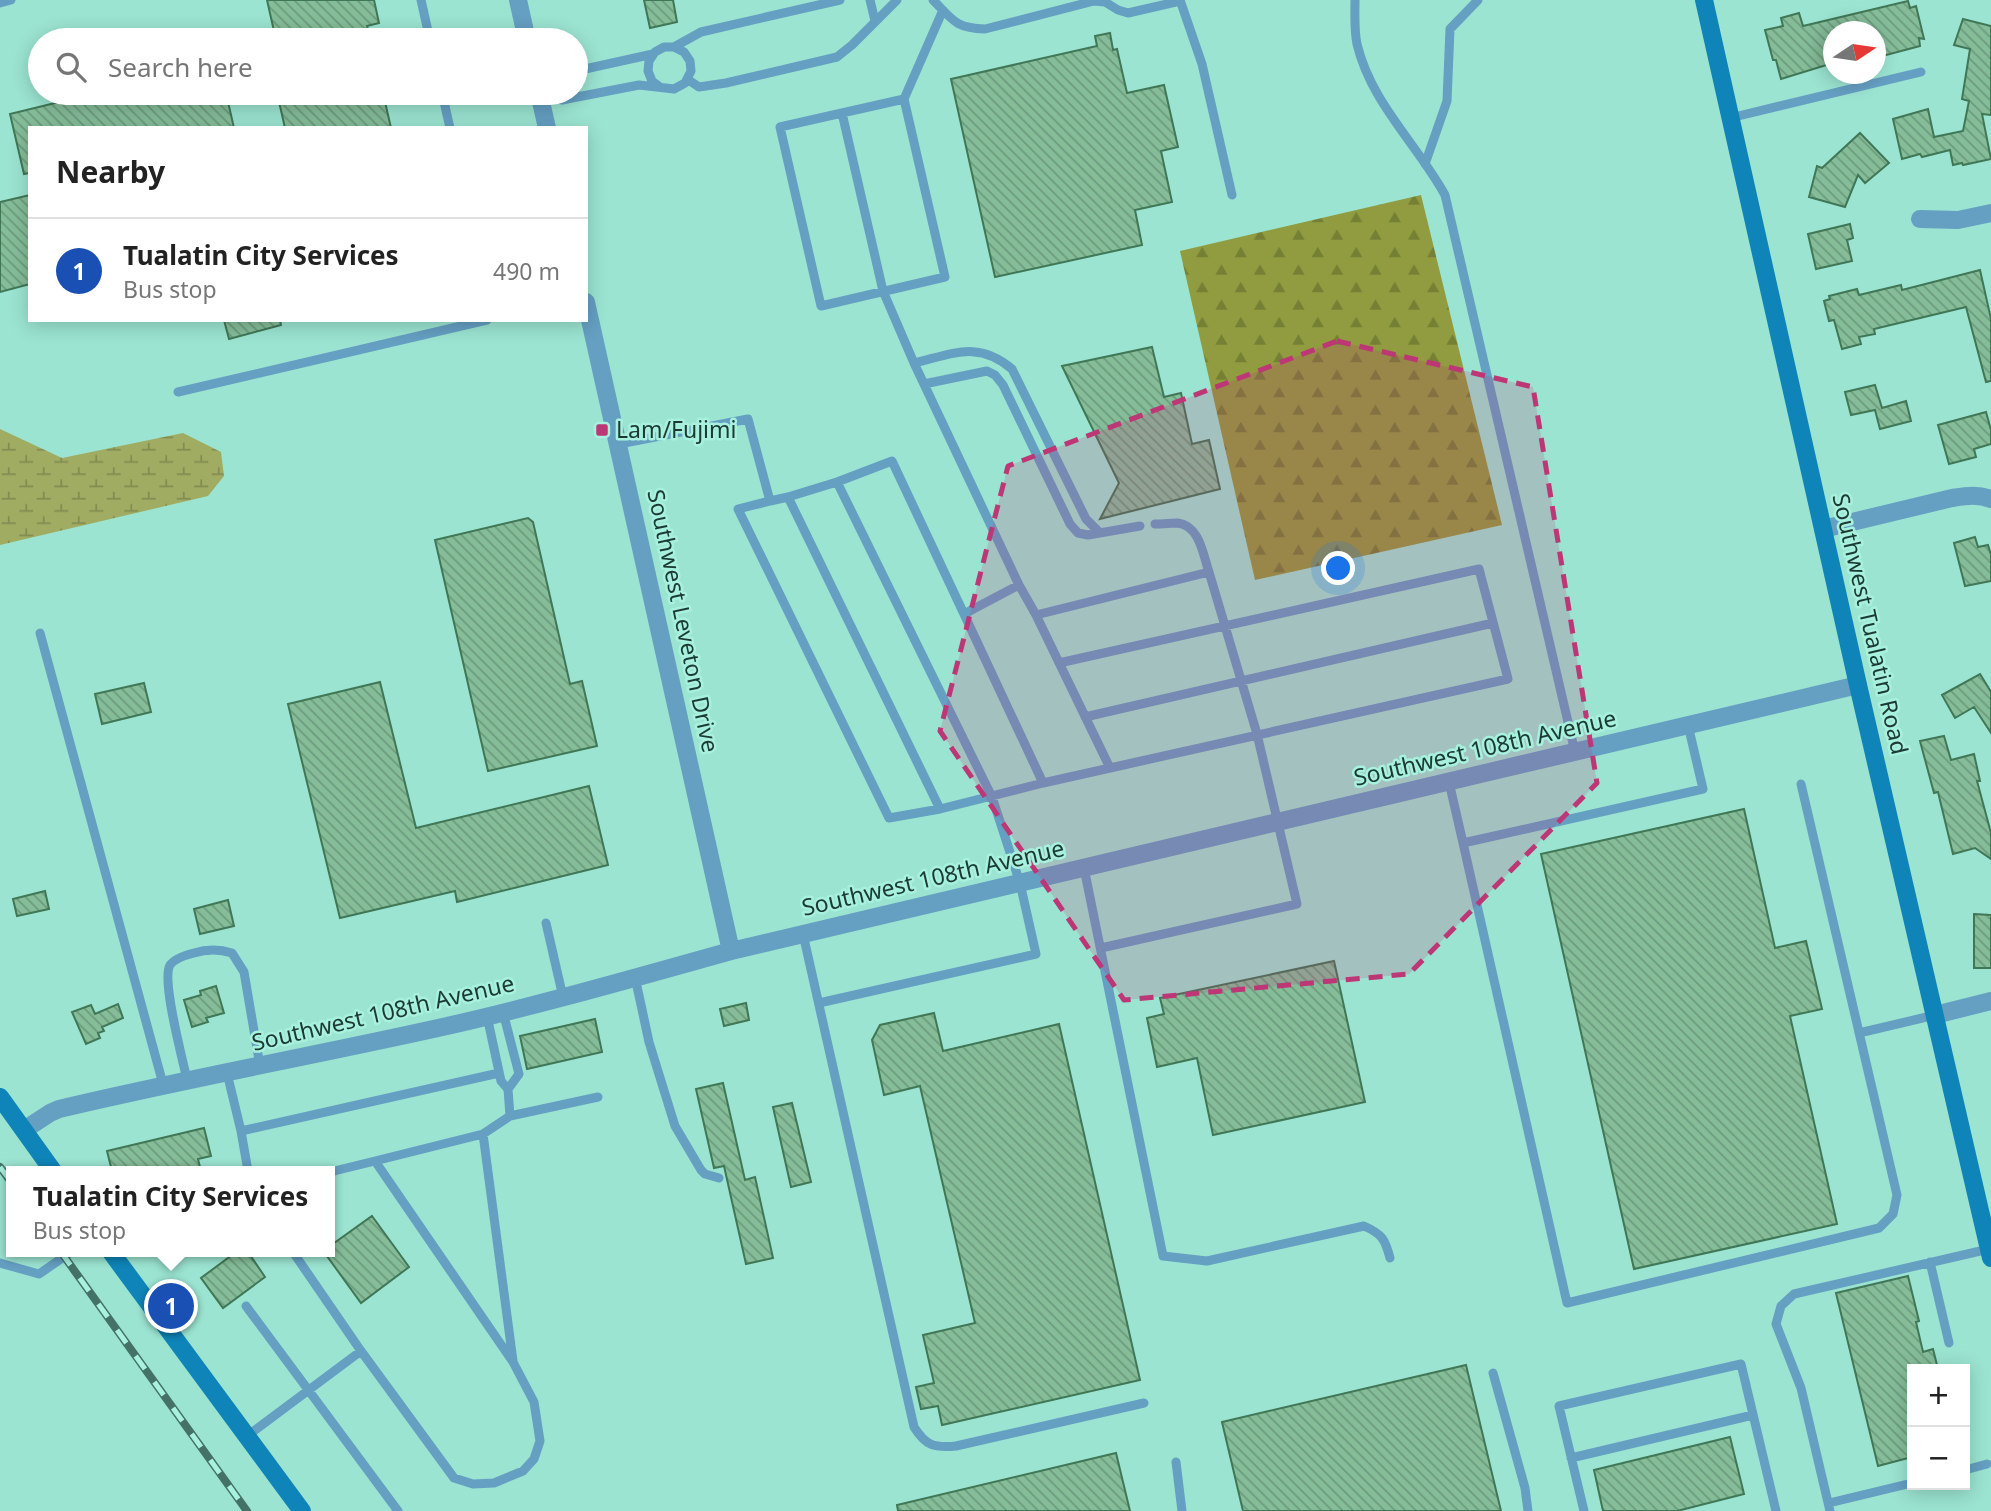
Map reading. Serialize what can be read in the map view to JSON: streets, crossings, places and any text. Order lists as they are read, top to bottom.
{
  "streets": {
    "main road": ["Southwest Tualatin Road"],
    "street": ["Southwest Leveton Drive", "Southwest 108th Avenue"]
  },
  "crossings": [
    ["Southwest Leveton Drive", "Southwest 108th Avenue"],
    ["Southwest Tualatin Road", "Southwest 108th Avenue"]
  ],
  "places": {
    "transit": ["Lam/Fujimi"]
  },
  "north": "right",
  "page": {
    "search": "Search here",
    "heading": "Nearby",
    "list": [
      {
        "mark": "1",
        "name": "Tualatin City Services",
        "note": "Bus stop",
        "value": "490 m"
      }
    ],
    "popup": ["Tualatin City Services", "Bus stop"],
    "pins": "1",
    "map_buttons": ["+", "−"]
  }
}
